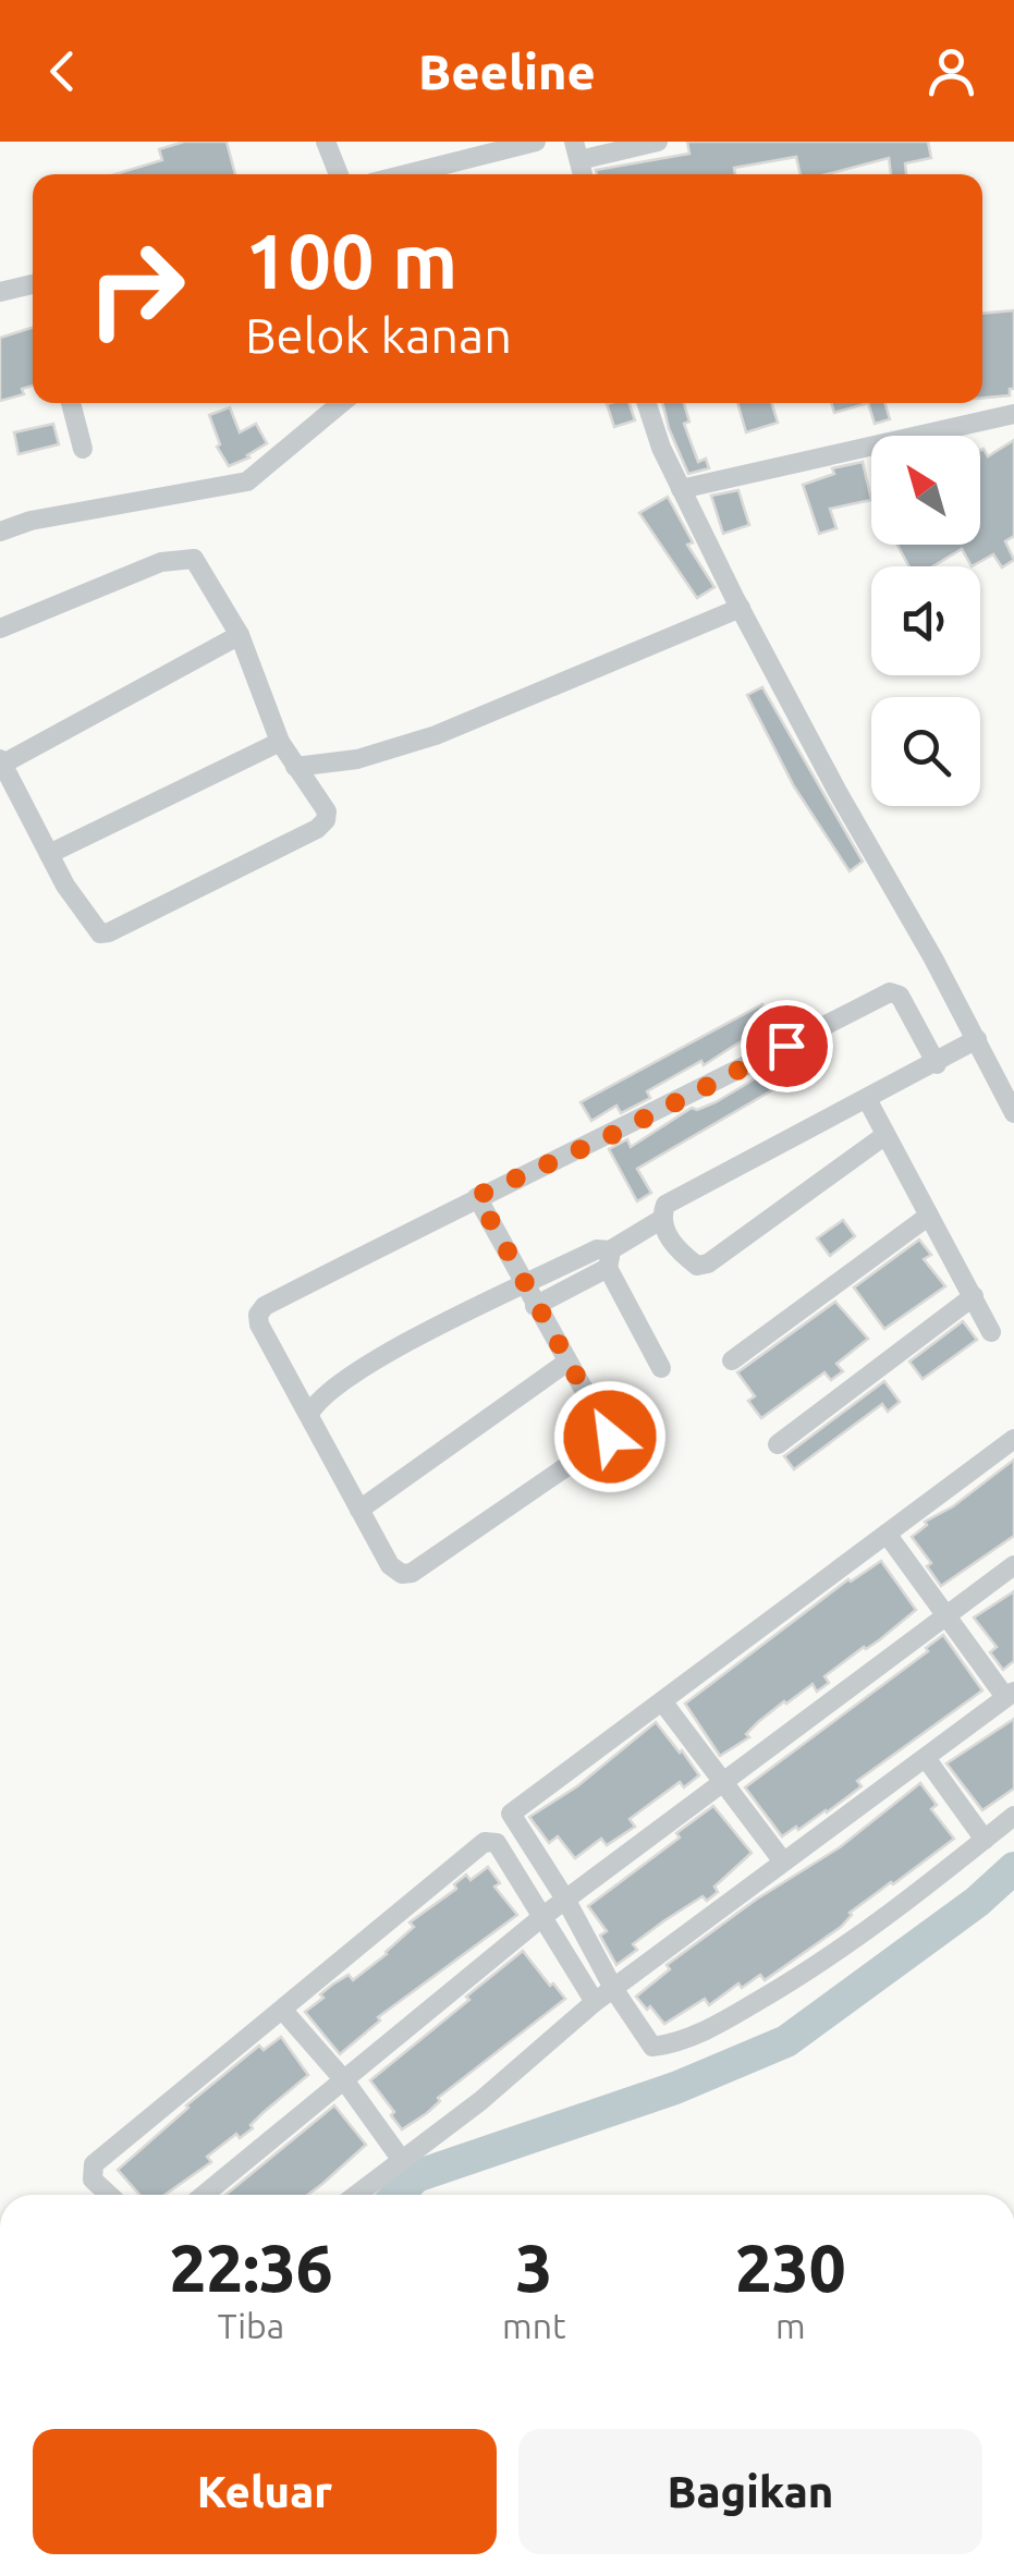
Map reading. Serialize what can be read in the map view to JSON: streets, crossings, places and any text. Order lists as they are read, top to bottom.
{
  "north": "top left",
  "page": {
    "header": "Beeline",
    "turn": ["100 m", "Belok kanan"],
    "eta": [
      "22:36",
      "Tiba",
      "3",
      "mnt",
      "230",
      "m"
    ],
    "buttons": ["Keluar", "Bagikan"]
  }
}
